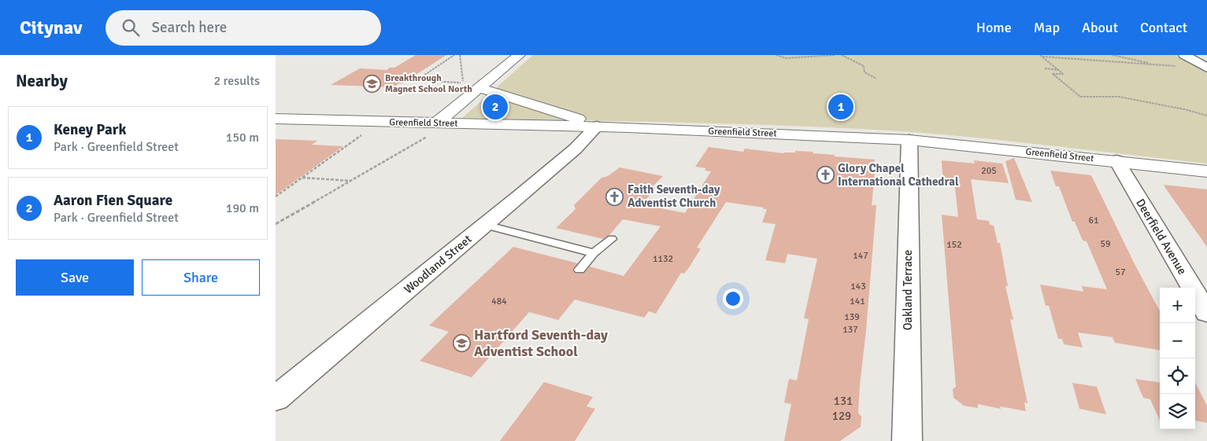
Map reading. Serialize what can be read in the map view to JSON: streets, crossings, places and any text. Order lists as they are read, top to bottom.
{
  "streets": {
    "street": [
      "Greenfield Street",
      "Deerfield Avenue",
      "Woodland Street",
      "Oakland Terrace"
    ]
  },
  "crossings": [
    ["Greenfield Street", "Deerfield Avenue"],
    ["Greenfield Street", "Woodland Street"],
    ["Greenfield Street", "Oakland Terrace"]
  ],
  "places": {
    "school or university": ["Breakthrough Magnet School North", "Hartford Seventh-day Adventist School"],
    "church": ["Glory Chapel International Cathedral", "Faith Seventh-day Adventist Church"]
  },
  "house_numbers": [
    "205",
    "61",
    "59",
    "152",
    "147",
    "1132",
    "57",
    "143",
    "484",
    "141",
    "139",
    "137",
    "131",
    "129"
  ],
  "page": {
    "header": "Citynav",
    "search": "Search here",
    "nav": [
      "Home",
      "Map",
      "About",
      "Contact"
    ],
    "heading": ["Nearby", "2 results"],
    "pins": ["1", "2"],
    "list": [
      {
        "mark": "1",
        "name": "Keney Park",
        "note": "Park · Greenfield Street",
        "value": "150 m"
      },
      {
        "mark": "2",
        "name": "Aaron Fien Square",
        "note": "Park · Greenfield Street",
        "value": "190 m"
      }
    ],
    "buttons": ["Save", "Share"],
    "map_buttons": ["+", "−"]
  }
}
